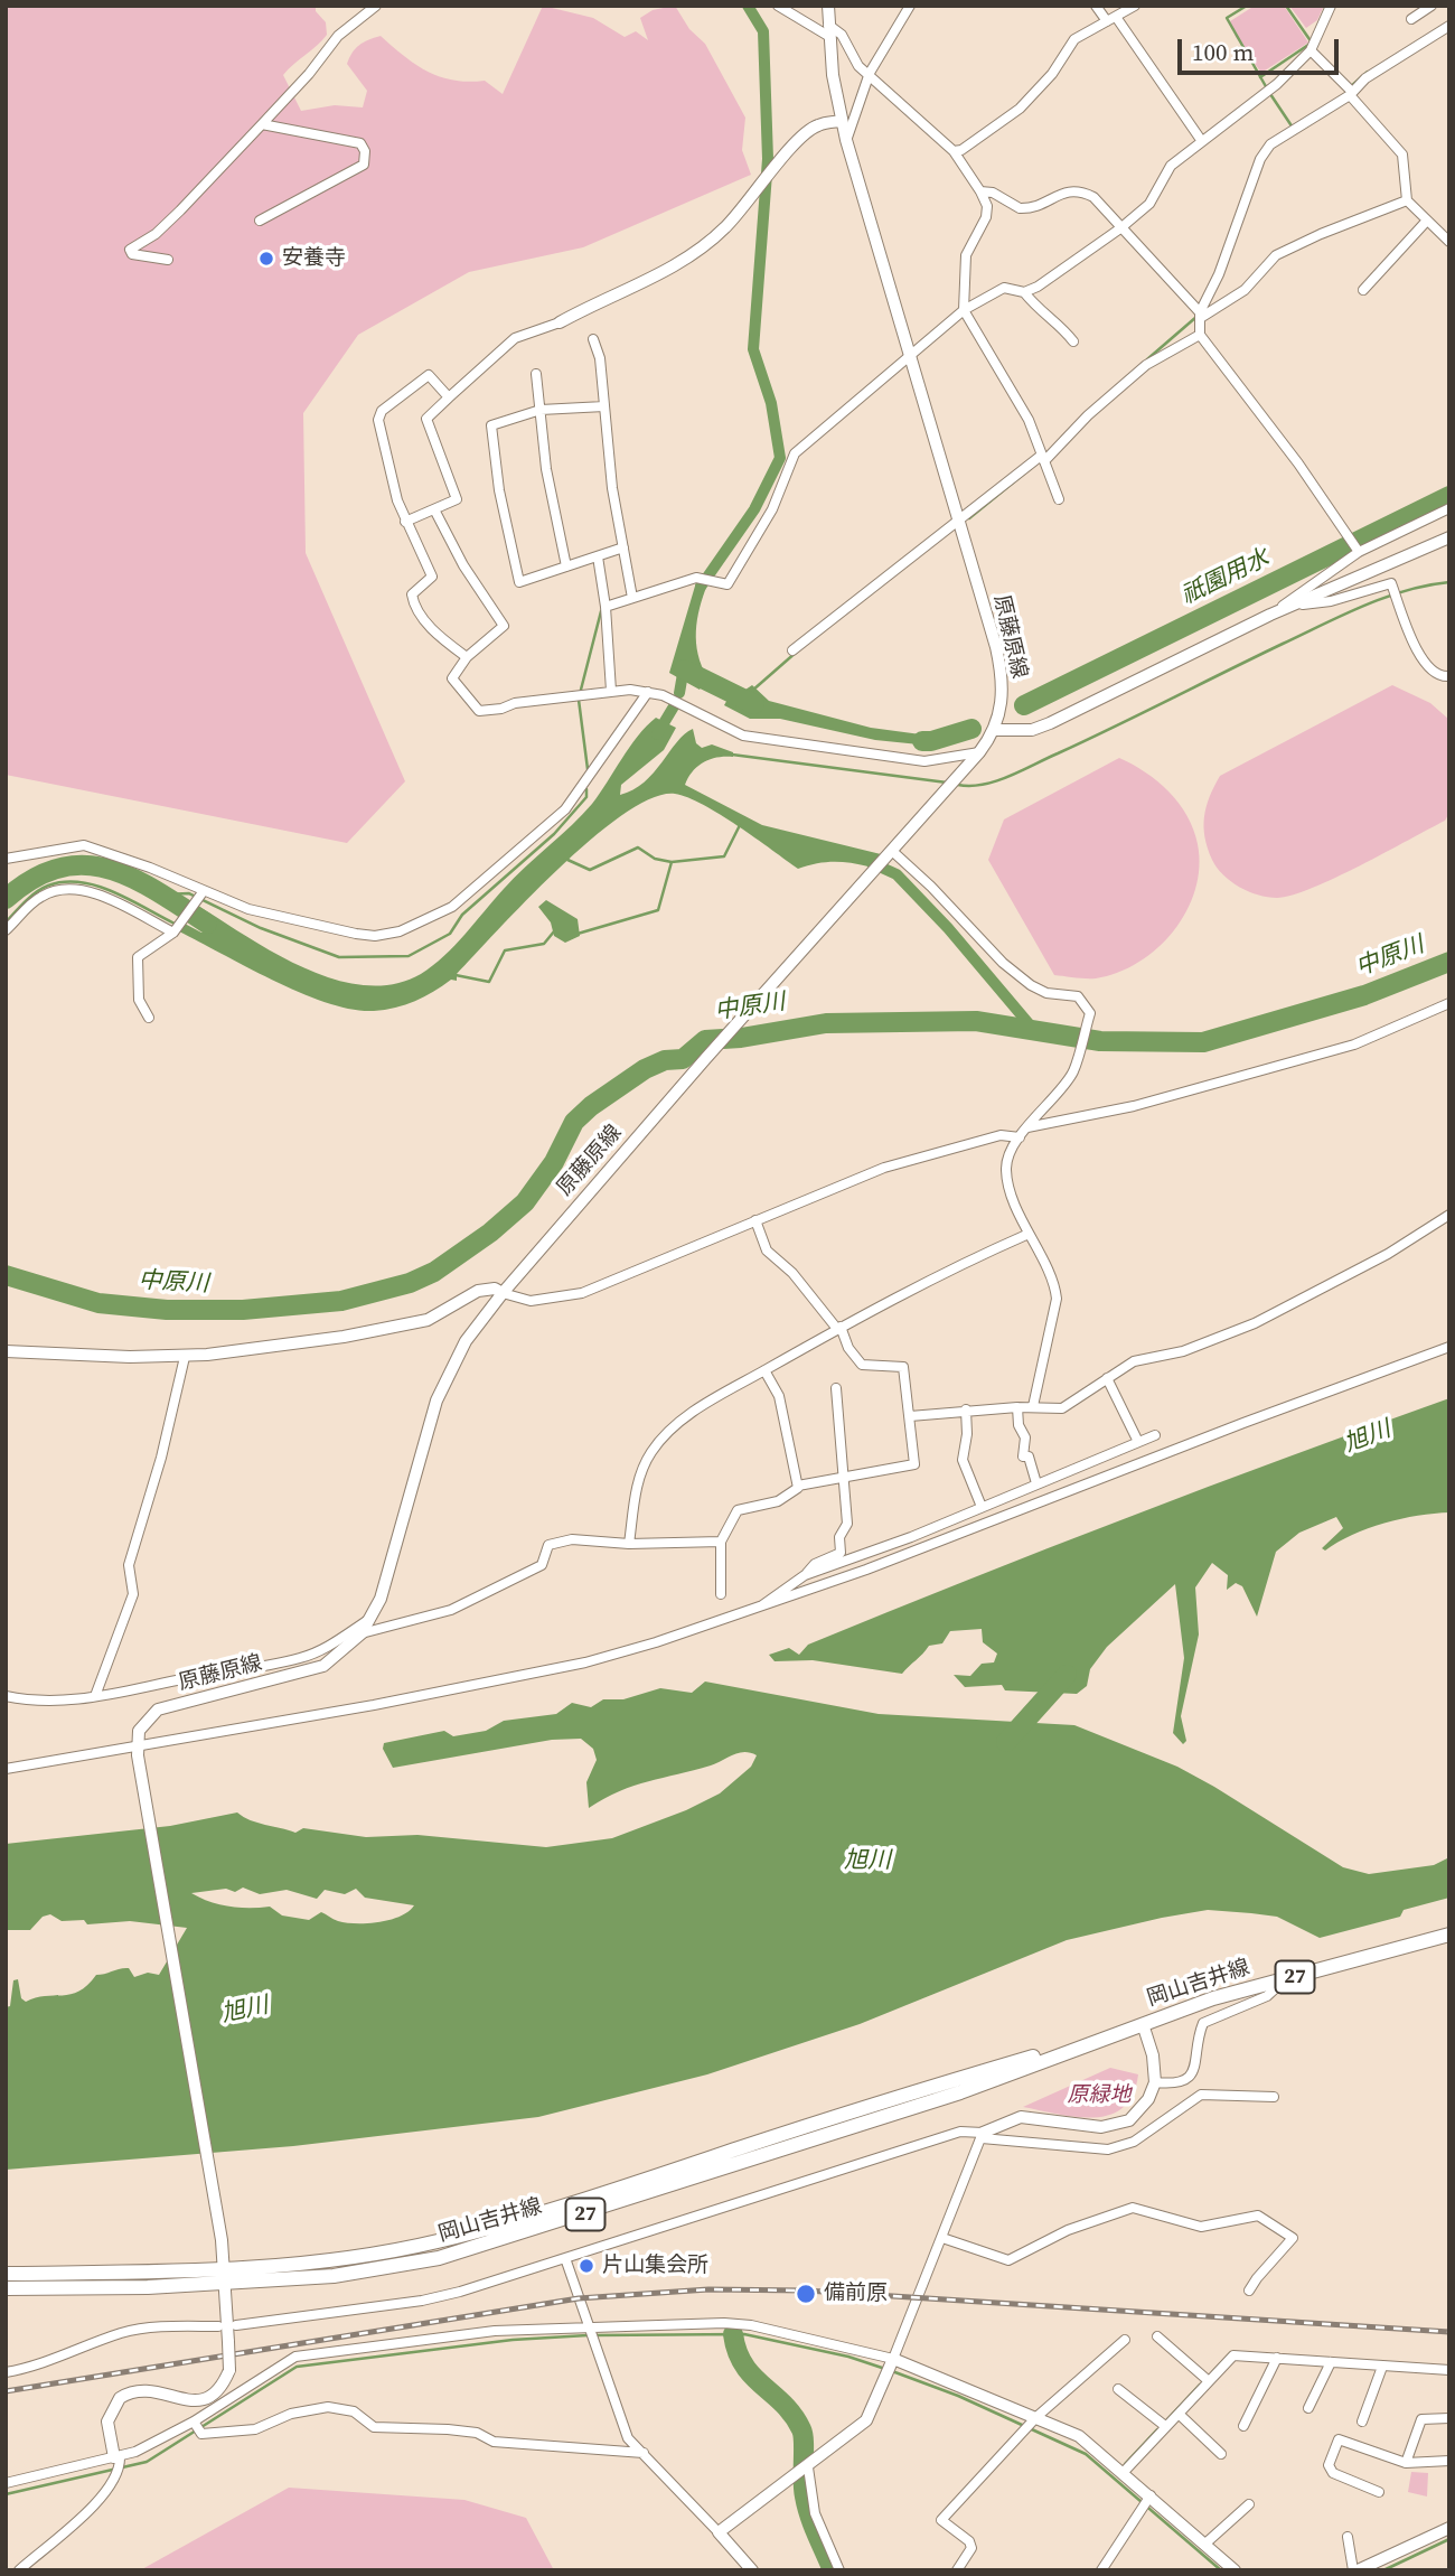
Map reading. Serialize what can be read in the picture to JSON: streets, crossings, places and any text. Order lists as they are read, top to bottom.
{
  "streets": {
    "main road": ["原藤原線", "27", "岡山吉井線"]
  },
  "water": ["祇園用水", "中原川", "旭川"],
  "parks": ["原緑地"],
  "places": ["安養寺", "片山集会所", "備前原"],
  "scale_bar": "100 m"
}
